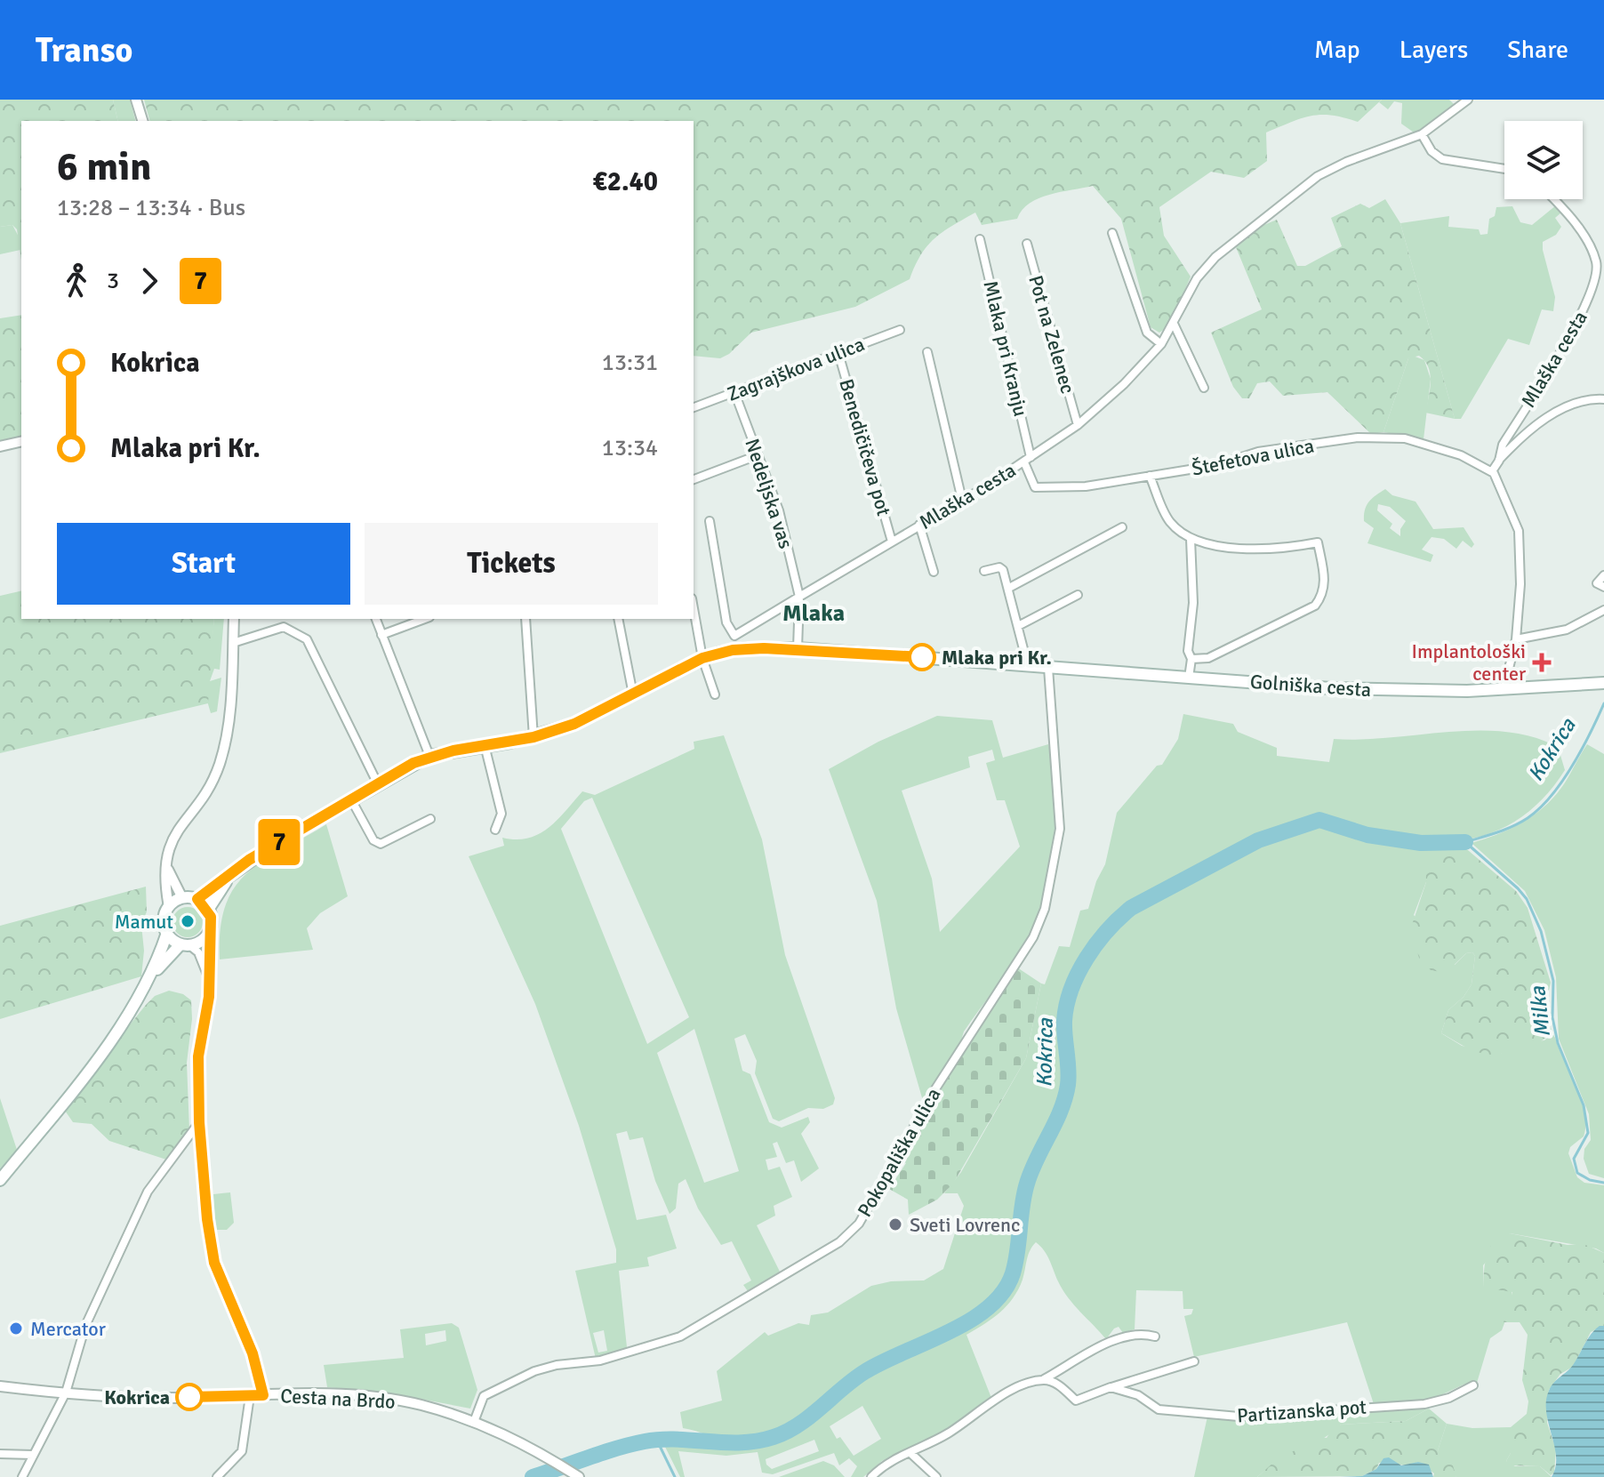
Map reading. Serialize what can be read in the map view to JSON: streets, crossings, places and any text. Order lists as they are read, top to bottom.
{
  "streets": {
    "main road": ["Golniška cesta"],
    "street": [
      "Pot na Zelenec",
      "Mlaka pri Kranju",
      "Mlaška cesta",
      "Zagrajškova ulica",
      "Benedičičeva pot",
      "Štefetova ulica",
      "Nedeljska vas",
      "Pokopališka ulica",
      "Cesta na Brdo",
      "Partizanska pot"
    ]
  },
  "crossings": [
    ["Pot na Zelenec", "Mlaška cesta"],
    ["Mlaka pri Kranju", "Mlaška cesta"],
    ["Mlaka pri Kranju", "Štefetova ulica"],
    ["Mlaška cesta", "Benedičičeva pot"],
    ["Mlaška cesta", "Štefetova ulica"],
    ["Mlaška cesta", "Nedeljska vas"],
    ["Zagrajškova ulica", "Benedičičeva pot"],
    ["Zagrajškova ulica", "Nedeljska vas"],
    ["Golniška cesta", "Pokopališka ulica"],
    ["Golniška cesta", "Cesta na Brdo"],
    ["Pokopališka ulica", "Cesta na Brdo"]
  ],
  "districts": ["Mlaka"],
  "water": ["Kokrica", "Milka"],
  "places": {
    "other": [
      "Mlaka pri Kr.",
      "Mamut",
      "Sveti Lovrenc",
      "Mercator",
      "Kokrica"
    ],
    "health": ["Implantološki center"]
  },
  "lines": ["bus line 7"],
  "page": {
    "header": "Transo",
    "nav": ["Map", "Layers", "Share"],
    "on_map": "7",
    "heading": ["6 min", "13:28 – 13:34 · Bus", "€2.40"],
    "legs": ["3", "7"],
    "list": [
      {
        "name": "Kokrica",
        "value": "13:31"
      },
      {
        "name": "Mlaka pri Kr.",
        "value": "13:34"
      }
    ],
    "buttons": ["Start", "Tickets"]
  }
}
